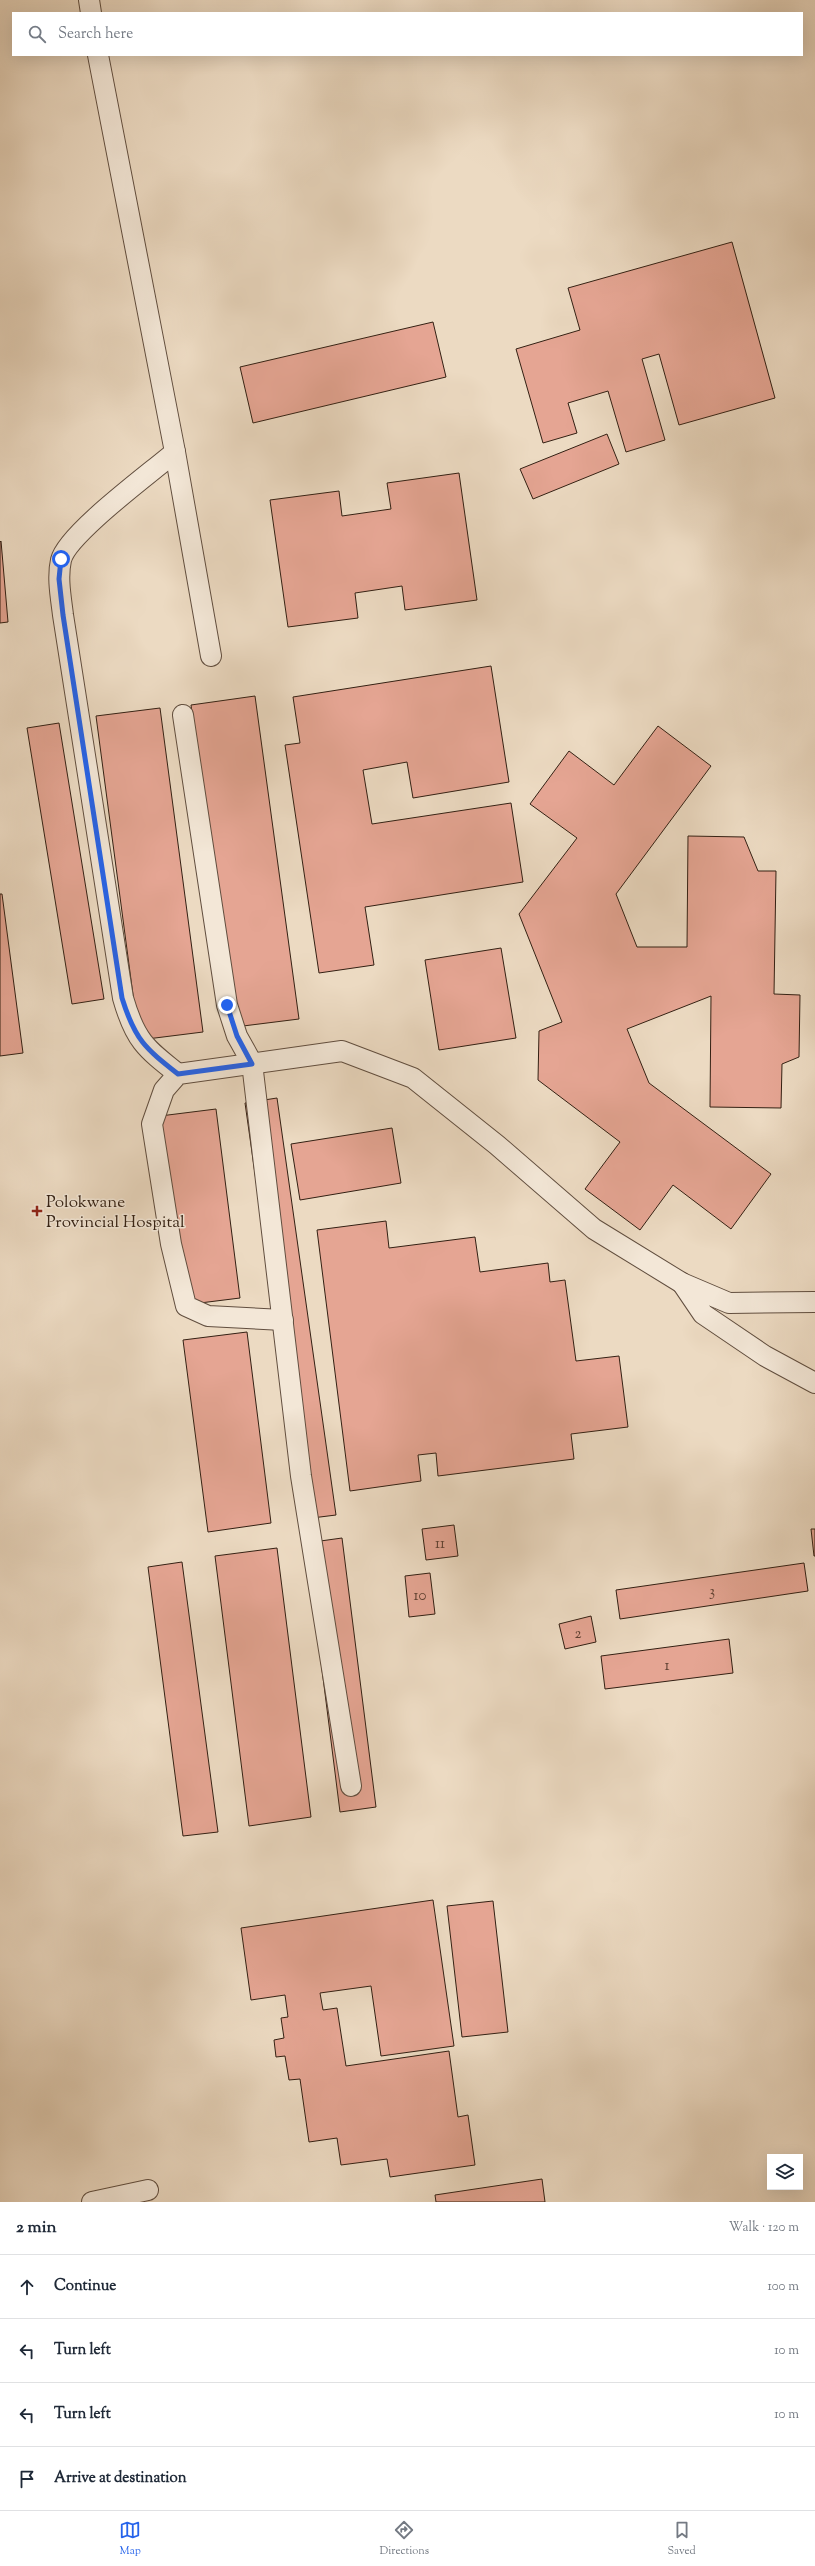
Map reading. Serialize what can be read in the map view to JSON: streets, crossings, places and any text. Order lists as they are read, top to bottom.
{
  "places": {
    "health": ["Polokwane Provincial Hospital"]
  },
  "house_numbers": [
    "11",
    "3",
    "10",
    "2",
    "1"
  ],
  "page": {
    "search": "Search here",
    "heading": ["2 min", "Walk · 120 m"],
    "list": [
      ["Continue", "100 m"],
      ["Turn left", "10 m"],
      ["Turn left", "10 m"],
      "Arrive at destination"
    ],
    "nav": ["Map", "Directions", "Saved"]
  }
}
